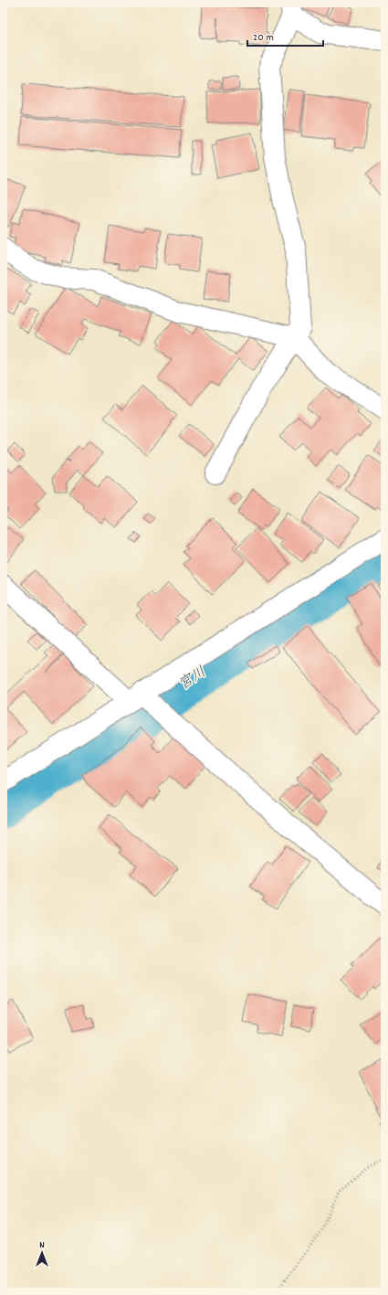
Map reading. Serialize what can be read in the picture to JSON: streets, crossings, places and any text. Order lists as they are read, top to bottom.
{
  "water": ["宮川"],
  "scale_bar": "20 m",
  "north": "top"
}
